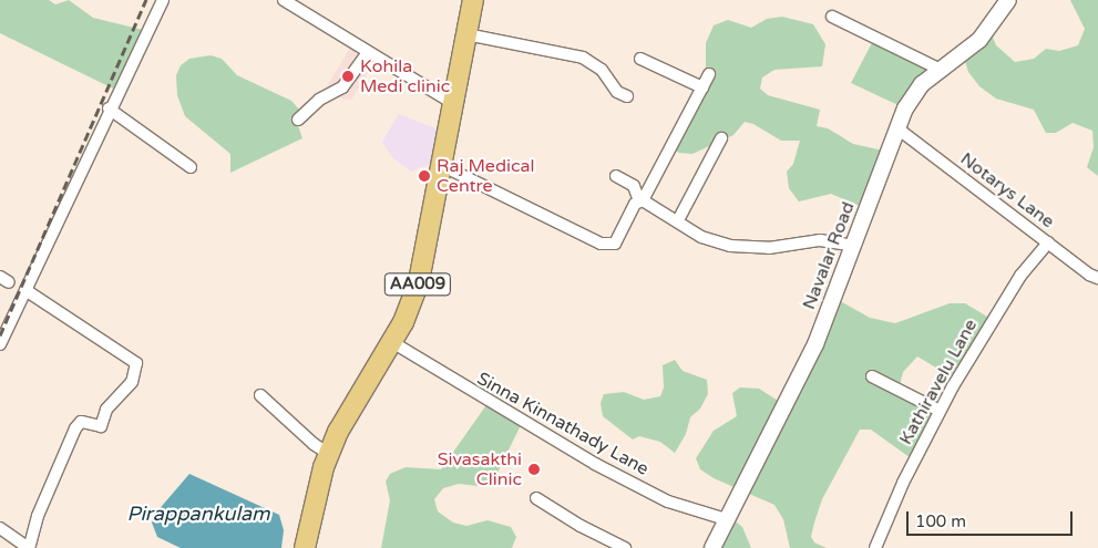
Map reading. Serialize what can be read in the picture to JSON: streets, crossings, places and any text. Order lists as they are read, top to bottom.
{
  "streets": {
    "highway": ["AA009"],
    "street": [
      "Notarys Lane",
      "Navalar Road",
      "Kathiravelu Lane",
      "Sinna Kinnathady Lane"
    ]
  },
  "crossings": [
    ["Notarys Lane", "Navalar Road"],
    ["Notarys Lane", "Kathiravelu Lane"],
    ["Navalar Road", "Sinna Kinnathady Lane"],
    ["AA009", "Sinna Kinnathady Lane"]
  ],
  "water": ["Pirappankulam"],
  "places": ["Kohila Medi clinic", "Raj Medical Centre", "Sivasakthi Clinic"],
  "scale_bar": "100 m"
}
